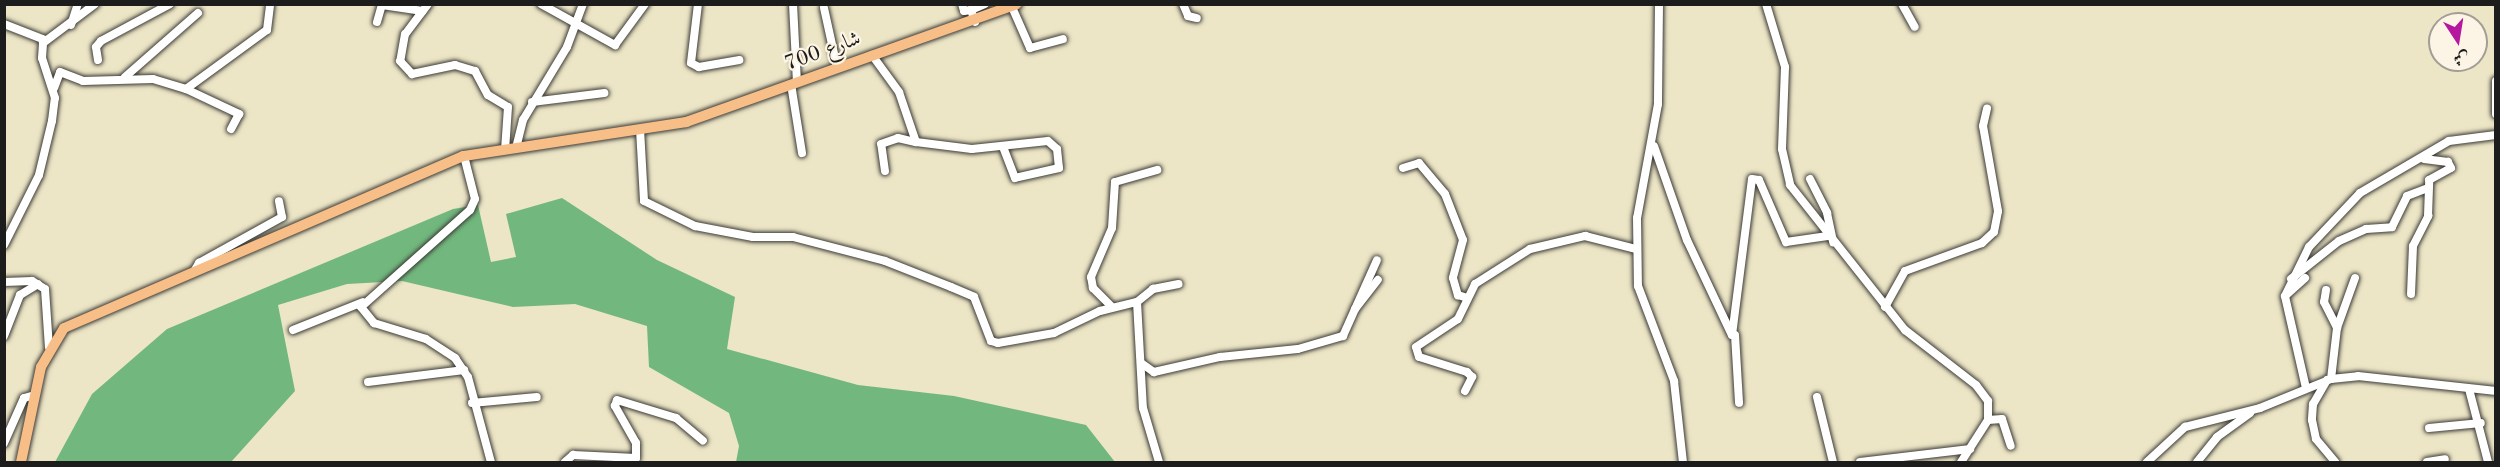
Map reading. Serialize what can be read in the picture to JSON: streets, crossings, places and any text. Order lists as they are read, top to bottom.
{
  "streets": {
    "main road": ["شارع 700"]
  },
  "north": "bottom"
}
